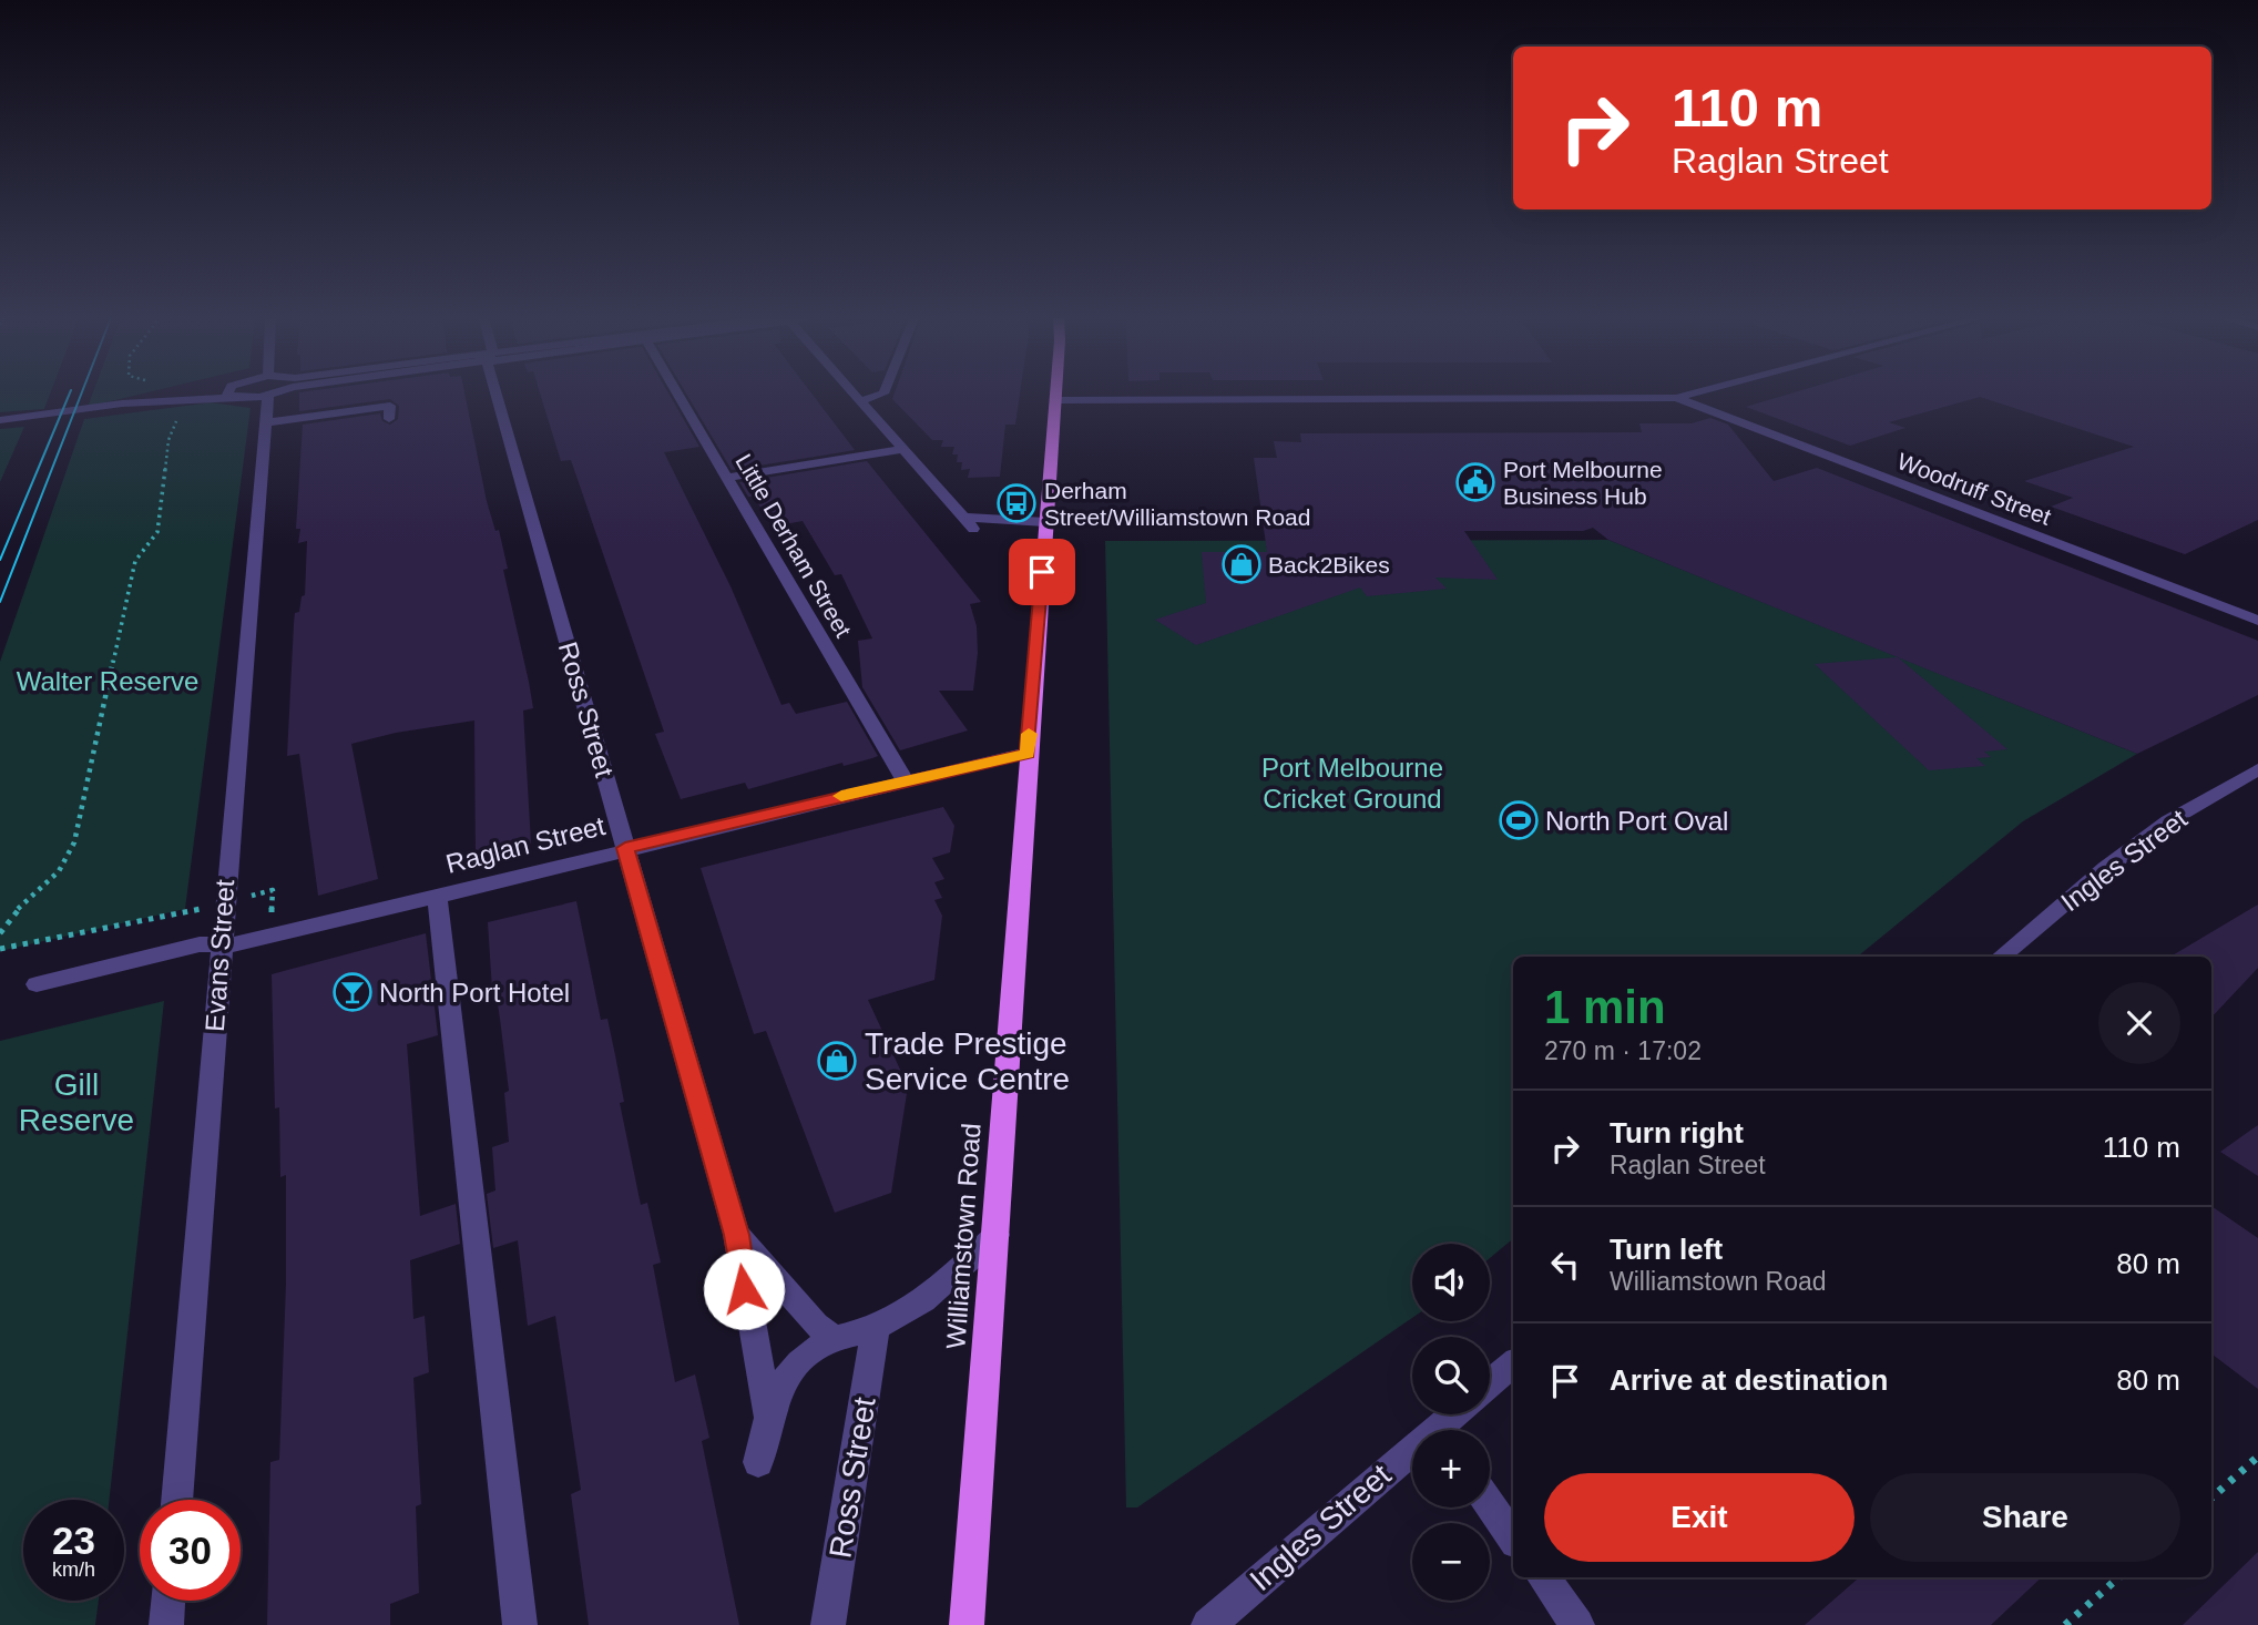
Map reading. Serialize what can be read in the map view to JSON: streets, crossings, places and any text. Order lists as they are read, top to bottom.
{
  "streets": {
    "main road": ["Williamstown Road"],
    "street": [
      "Woodruff Street",
      "Little Derham Street",
      "Ross Street",
      "Raglan Street",
      "Ingles Street",
      "Evans Street"
    ]
  },
  "crossings": [
    ["Little Derham Street", "Raglan Street"],
    ["Ross Street", "Raglan Street"],
    ["Ross Street", "Williamstown Road"],
    ["Raglan Street", "Evans Street"],
    ["Raglan Street", "Williamstown Road"]
  ],
  "parks": ["Walter Reserve", "Port Melbourne Cricket Ground", "Gill Reserve"],
  "places": {
    "public building": ["Port Melbourne Business Hub"],
    "bus stop": ["Derham Street/Williamstown Road"],
    "shop": ["Back2Bikes", "Trade Prestige Service Centre"],
    "sports": ["North Port Oval"],
    "bar": ["North Port Hotel"]
  },
  "page": {
    "turn": ["110 m", "Raglan Street"],
    "heading": ["1 min", "270 m · 17:02"],
    "list": [
      {
        "name": "Turn right",
        "note": "Raglan Street",
        "value": "110 m"
      },
      {
        "name": "Turn left",
        "note": "Williamstown Road",
        "value": "80 m"
      },
      {
        "name": "Arrive at destination",
        "value": "80 m"
      }
    ],
    "map_buttons": ["+", "−"],
    "buttons": ["Exit", "Share"],
    "speed": "23 km/h",
    "limit": "30"
  }
}
